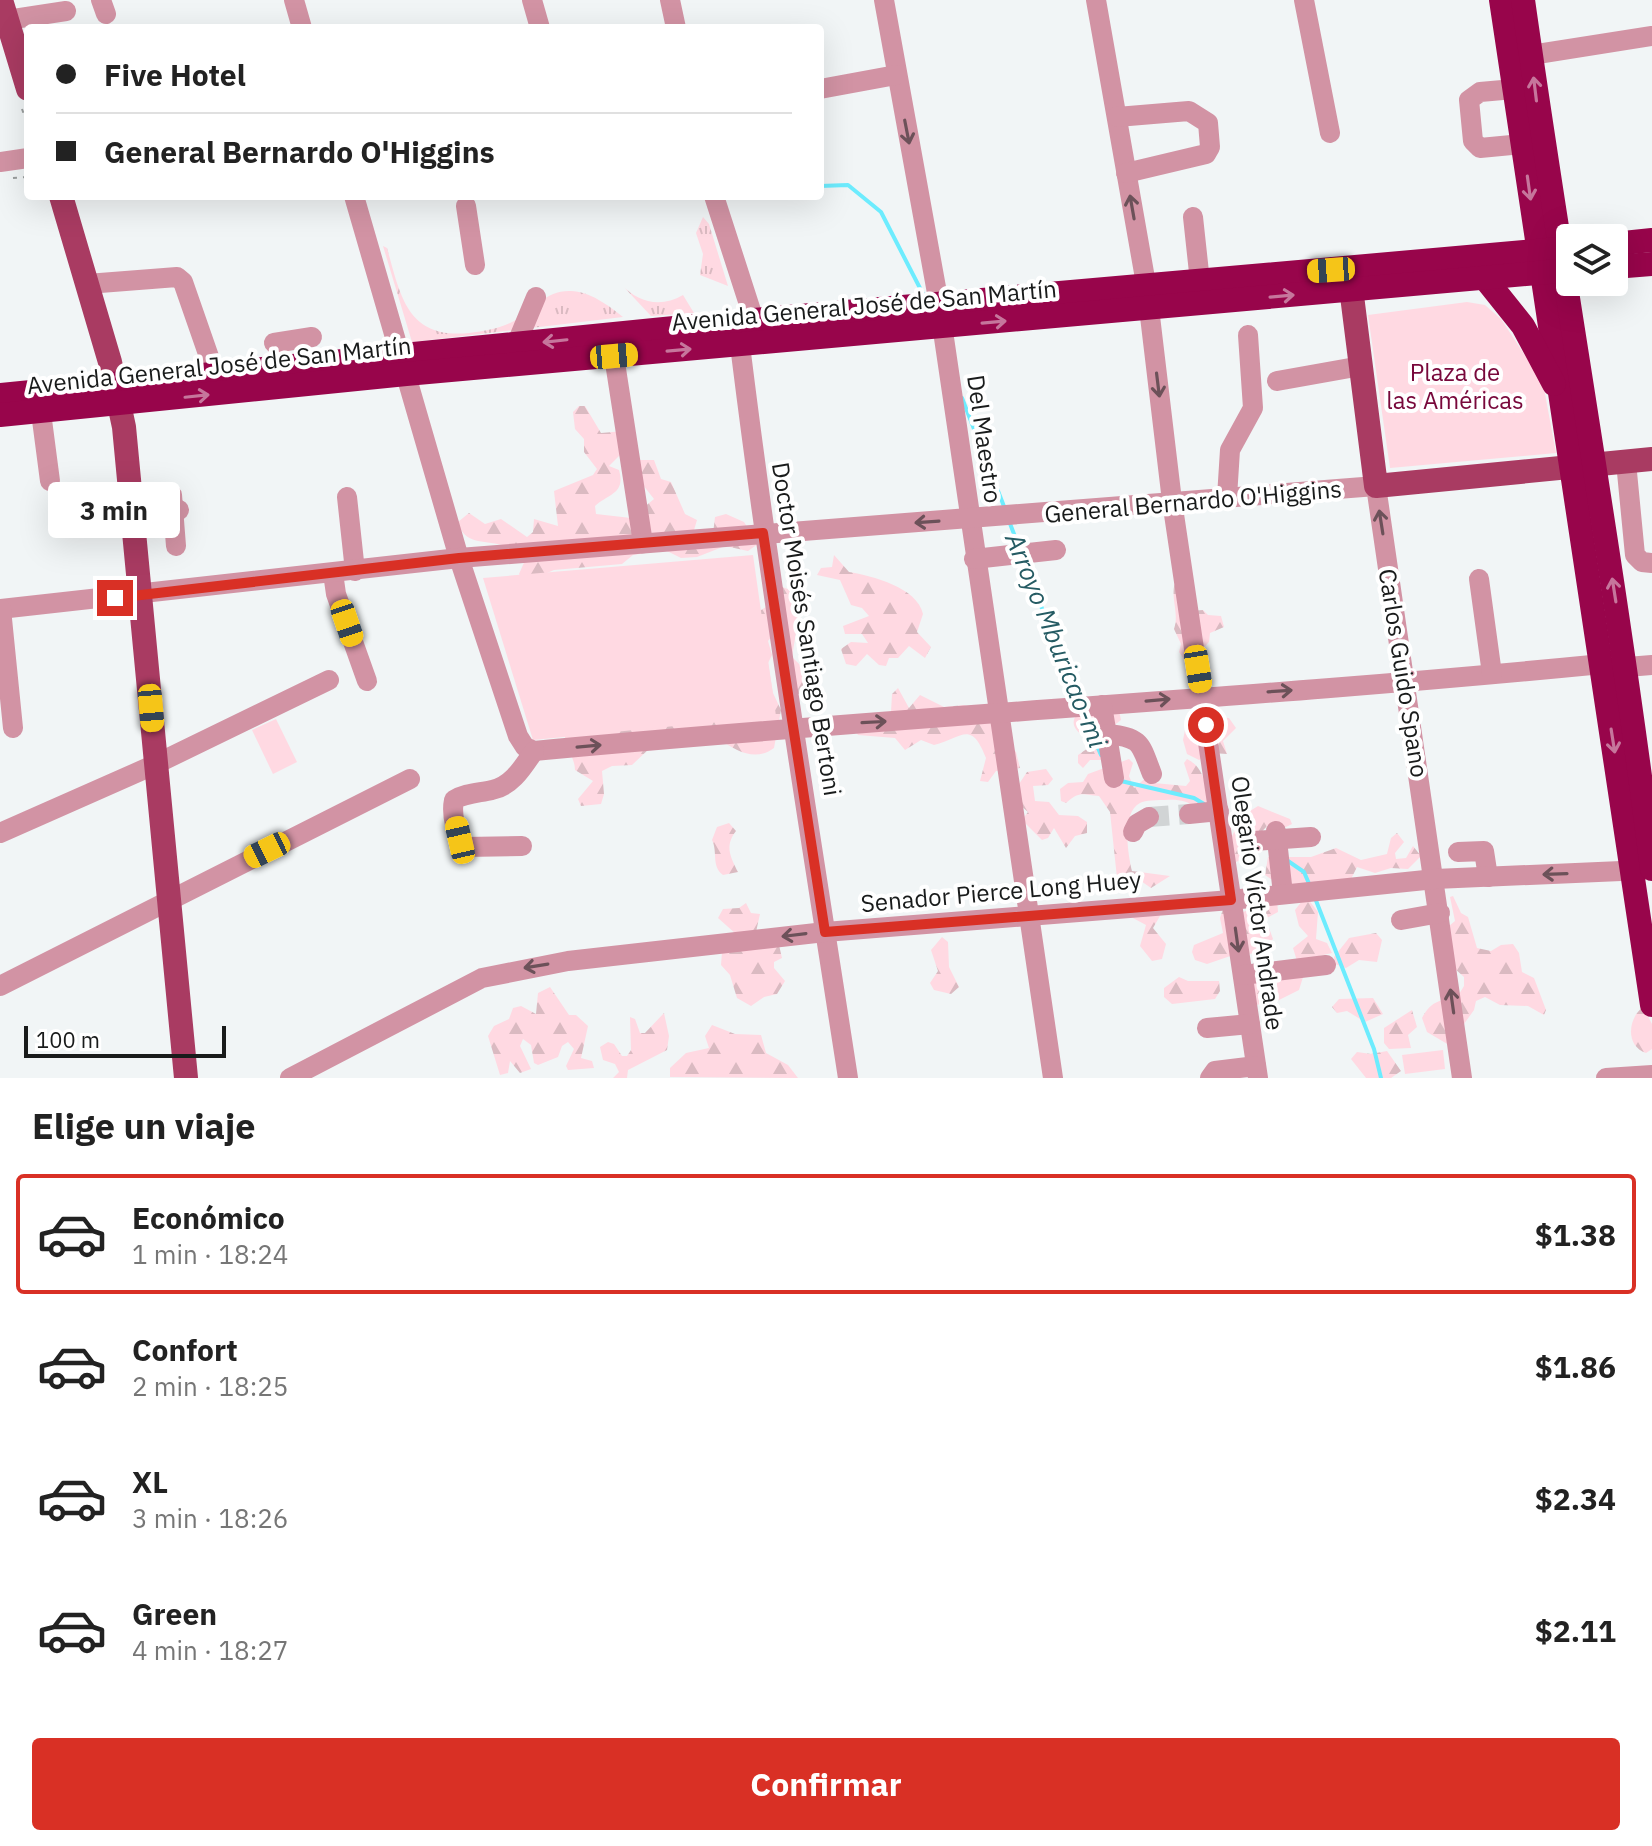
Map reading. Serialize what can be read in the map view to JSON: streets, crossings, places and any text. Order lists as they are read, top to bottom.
{
  "streets": {
    "highway": ["Avenida General José de San Martín"],
    "main road": ["General Bernardo O'Higgins", "Carlos Guido Spano"],
    "street": [
      "Del Maestro",
      "Doctor Moisés Santiago Bertoni",
      "Senador Pierce Long Huey",
      "Olegario Víctor Andrade"
    ]
  },
  "crossings": [
    ["Avenida General José de San Martín", "Del Maestro"],
    ["Avenida General José de San Martín", "Doctor Moisés Santiago Bertoni"],
    ["Avenida General José de San Martín", "Carlos Guido Spano"],
    ["Avenida General José de San Martín", "Olegario Víctor Andrade"],
    ["Del Maestro", "General Bernardo O'Higgins"],
    ["Del Maestro", "Senador Pierce Long Huey"],
    ["General Bernardo O'Higgins", "Doctor Moisés Santiago Bertoni"],
    ["General Bernardo O'Higgins", "Carlos Guido Spano"],
    ["General Bernardo O'Higgins", "Olegario Víctor Andrade"],
    ["Doctor Moisés Santiago Bertoni", "Senador Pierce Long Huey"],
    ["Carlos Guido Spano", "Senador Pierce Long Huey"],
    ["Senador Pierce Long Huey", "Olegario Víctor Andrade"]
  ],
  "one_way": ["Carlos Guido Spano", "Senador Pierce Long Huey"],
  "water": ["Arroyo Mburicao-mi"],
  "parks": ["Plaza de las Américas"],
  "scale_bar": "100 m",
  "page": {
    "banner": ["Five Hotel", "General Bernardo O'Higgins"],
    "bubble": "3 min",
    "scale": "100 m",
    "heading": "Elige un viaje",
    "list": [
      {
        "name": "Económico",
        "note": "1 min · 18:24",
        "value": "$1.38"
      },
      {
        "name": "Confort",
        "note": "2 min · 18:25",
        "value": "$1.86"
      },
      {
        "name": "XL",
        "note": "3 min · 18:26",
        "value": "$2.34"
      },
      {
        "name": "Green",
        "note": "4 min · 18:27",
        "value": "$2.11"
      }
    ],
    "buttons": "Confirmar"
  }
}
